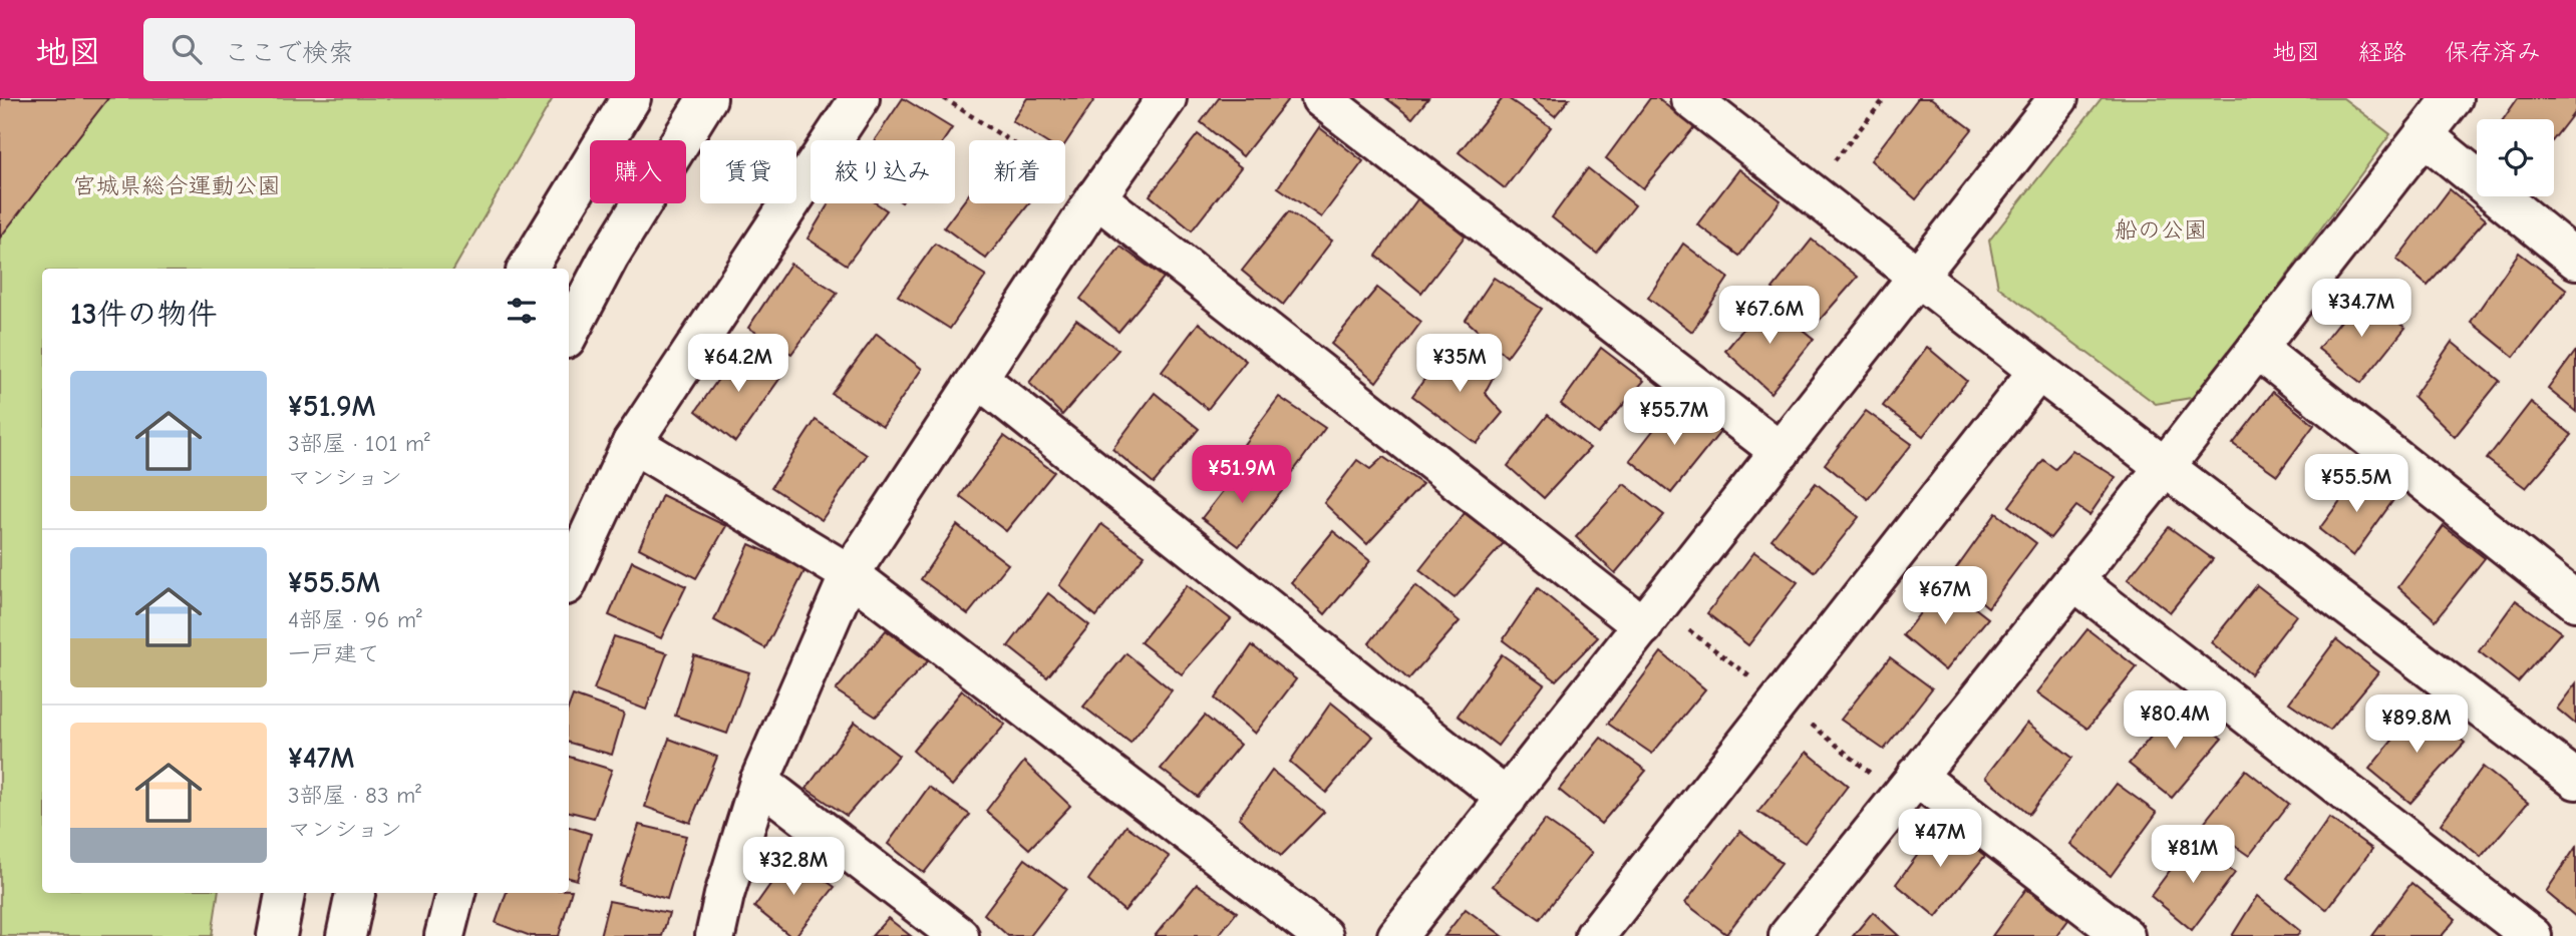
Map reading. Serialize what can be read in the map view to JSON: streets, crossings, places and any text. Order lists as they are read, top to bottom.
{
  "parks": ["宮城県総合運動公園", "船の公園"],
  "page": {
    "header": "地図",
    "search": "ここで検索",
    "nav": ["地図", "経路", "保存済み"],
    "chip": [
      "購入",
      "賃貸",
      "絞り込み",
      "新着"
    ],
    "heading": "13件の物件",
    "price": [
      "¥34.7M",
      "¥67.6M",
      "¥64.2M",
      "¥35M",
      "¥55.7M",
      "¥51.9M",
      "¥55.5M",
      "¥67M",
      "¥80.4M",
      "¥89.8M",
      "¥47M",
      "¥81M",
      "¥32.8M"
    ],
    "list": [
      {
        "name": "¥51.9M",
        "note": "3部屋 · 101 m² · マンション"
      },
      {
        "name": "¥55.5M",
        "note": "4部屋 · 96 m² · 一戸建て"
      },
      {
        "name": "¥47M",
        "note": "3部屋 · 83 m² · マンション"
      }
    ]
  }
}
